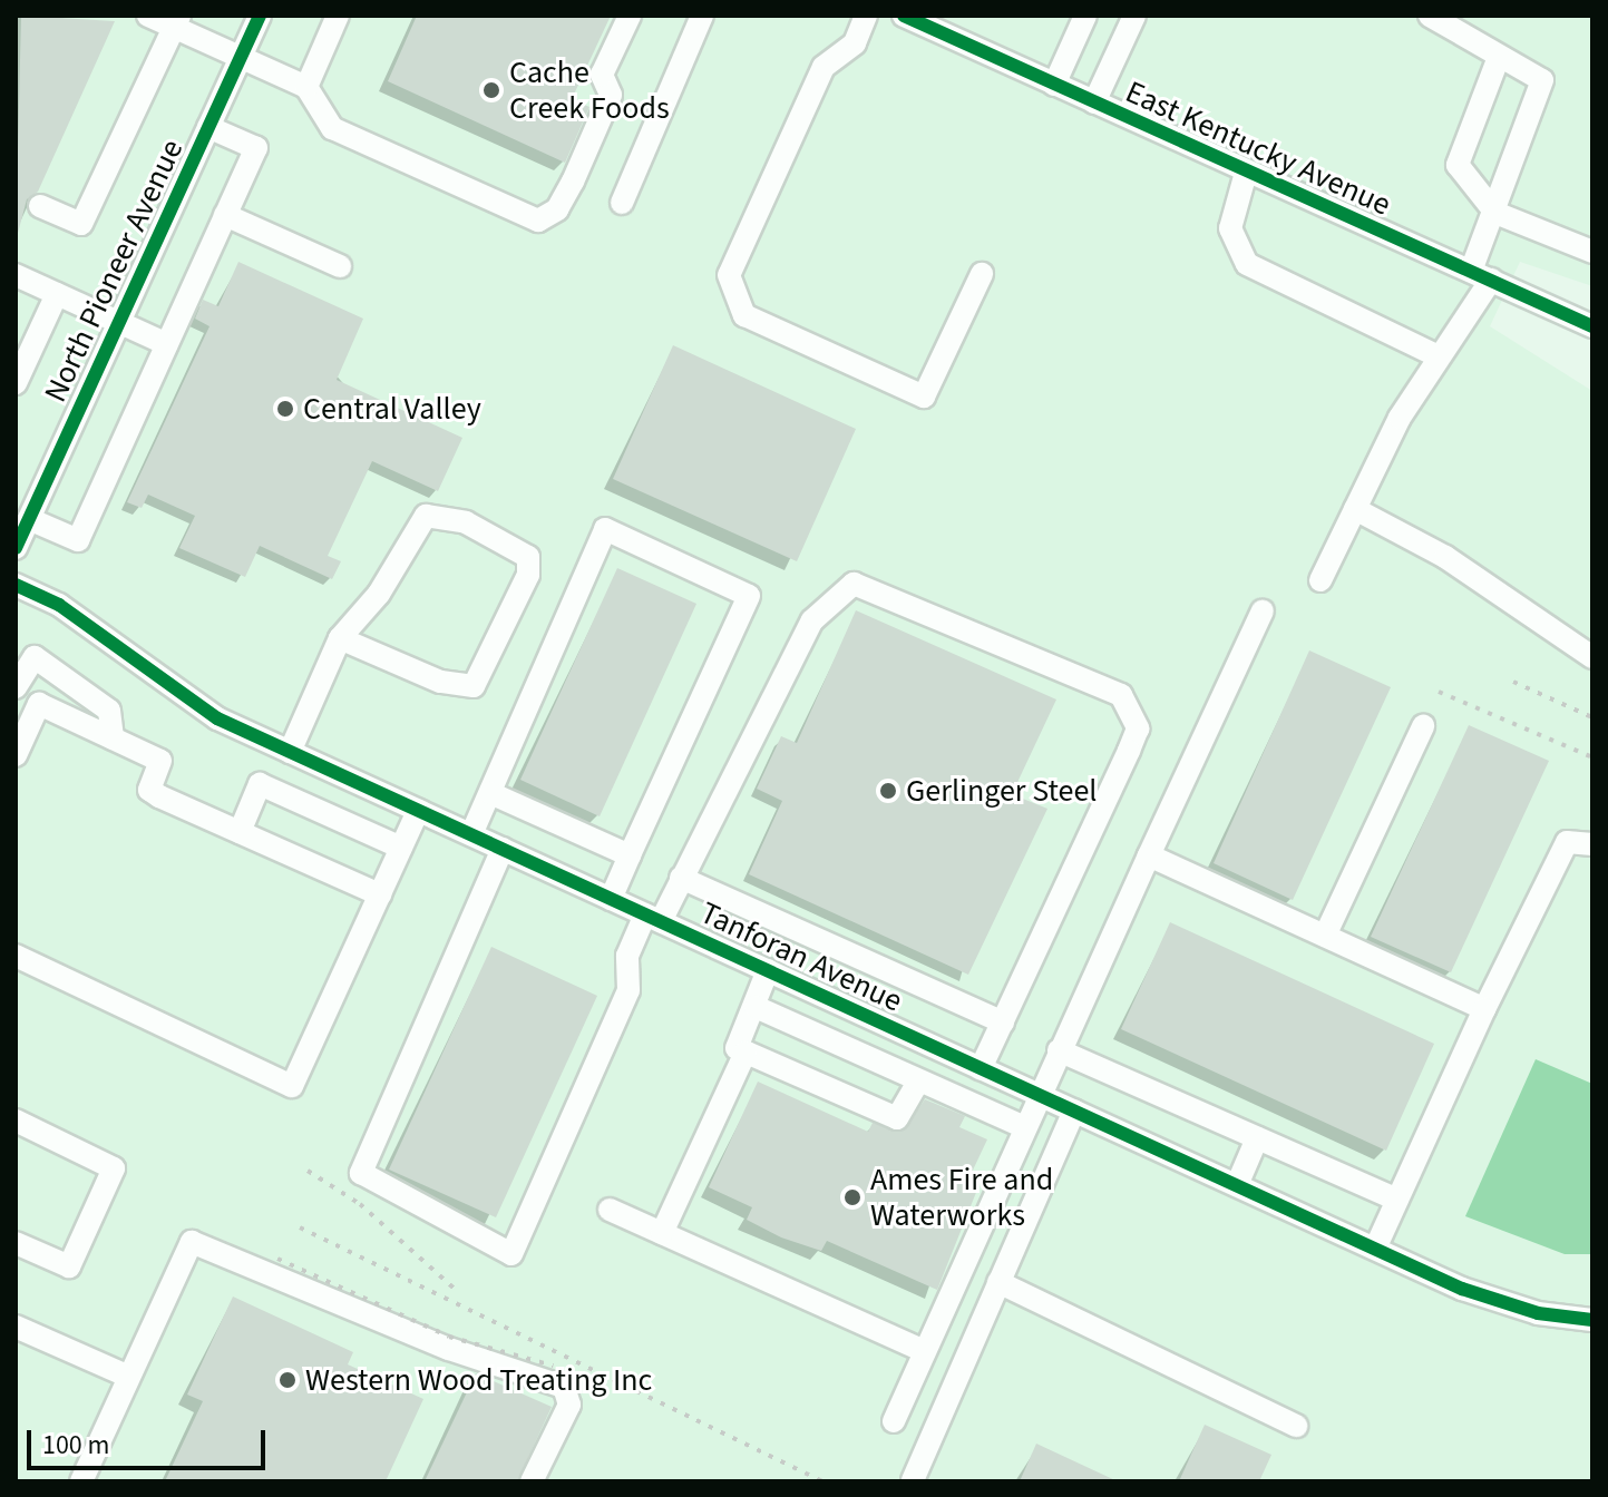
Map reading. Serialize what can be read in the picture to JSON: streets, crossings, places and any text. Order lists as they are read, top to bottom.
{
  "streets": {
    "street": ["East Kentucky Avenue", "North Pioneer Avenue", "Tanforan Avenue"]
  },
  "places": [
    "Cache Creek Foods",
    "Central Valley",
    "Gerlinger Steel",
    "Ames Fire and Waterworks",
    "Western Wood Treating Inc"
  ],
  "scale_bar": "100 m"
}
